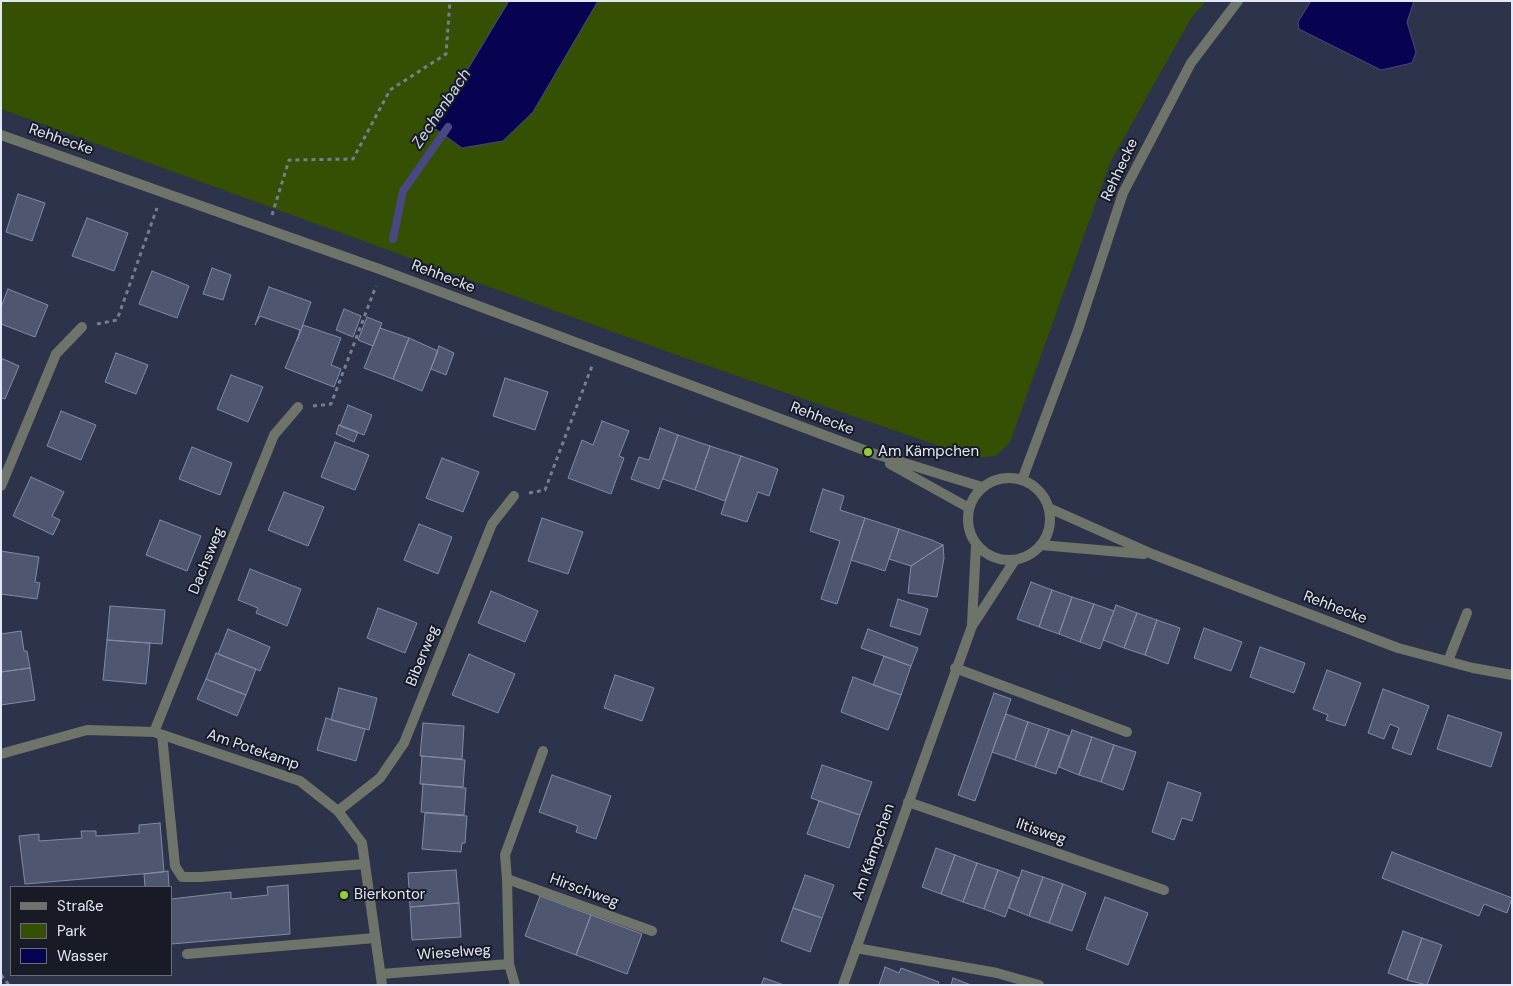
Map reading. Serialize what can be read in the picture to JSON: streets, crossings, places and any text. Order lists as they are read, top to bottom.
{
  "streets": {
    "street": [
      "Rehhecke",
      "Dachsweg",
      "Biberweg",
      "Am Potekamp",
      "Iltisweg",
      "Am Kämpchen",
      "Hirschweg",
      "Wieselweg"
    ]
  },
  "crossings": [
    ["Rehhecke", "Am Kämpchen"],
    ["Dachsweg", "Am Potekamp"],
    ["Biberweg", "Am Potekamp"],
    ["Am Potekamp", "Wieselweg"],
    ["Iltisweg", "Am Kämpchen"]
  ],
  "water": ["Zechenbach"],
  "places": ["Am Kämpchen", "Bierkontor"],
  "legend": ["Straße", "Park", "Wasser"]
}
